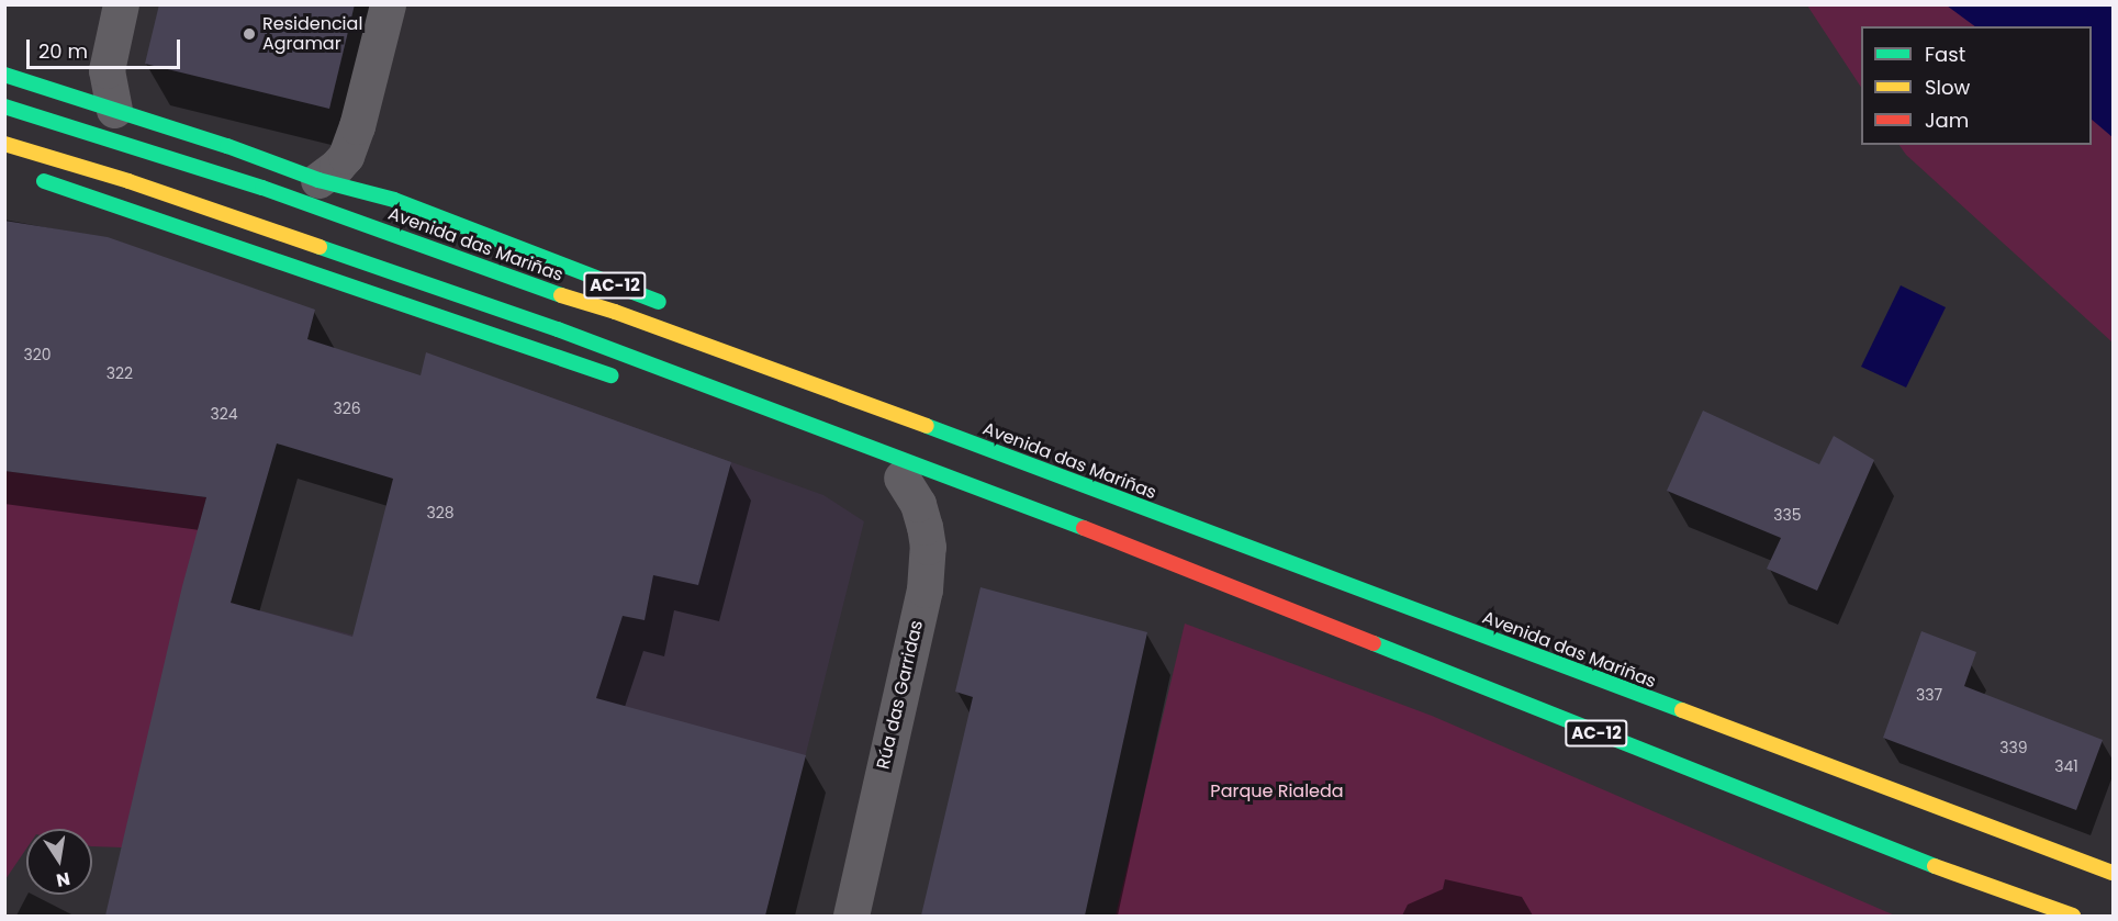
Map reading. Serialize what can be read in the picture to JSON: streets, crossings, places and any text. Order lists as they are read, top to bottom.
{
  "streets": {
    "highway": ["Avenida das Mariñas", "AC-12"],
    "street": ["Rúa das Garridas"]
  },
  "crossings": [
    ["Avenida das Mariñas", "AC-12"],
    ["AC-12", "Rúa das Garridas"]
  ],
  "parks": ["Parque Rialeda"],
  "places": ["Residencial Agramar"],
  "house_numbers": [
    "320",
    "322",
    "326",
    "324",
    "328",
    "335",
    "337",
    "339",
    "341"
  ],
  "legend": ["Fast", "Slow", "Jam"],
  "scale_bar": "20 m",
  "north": "bottom"
}
